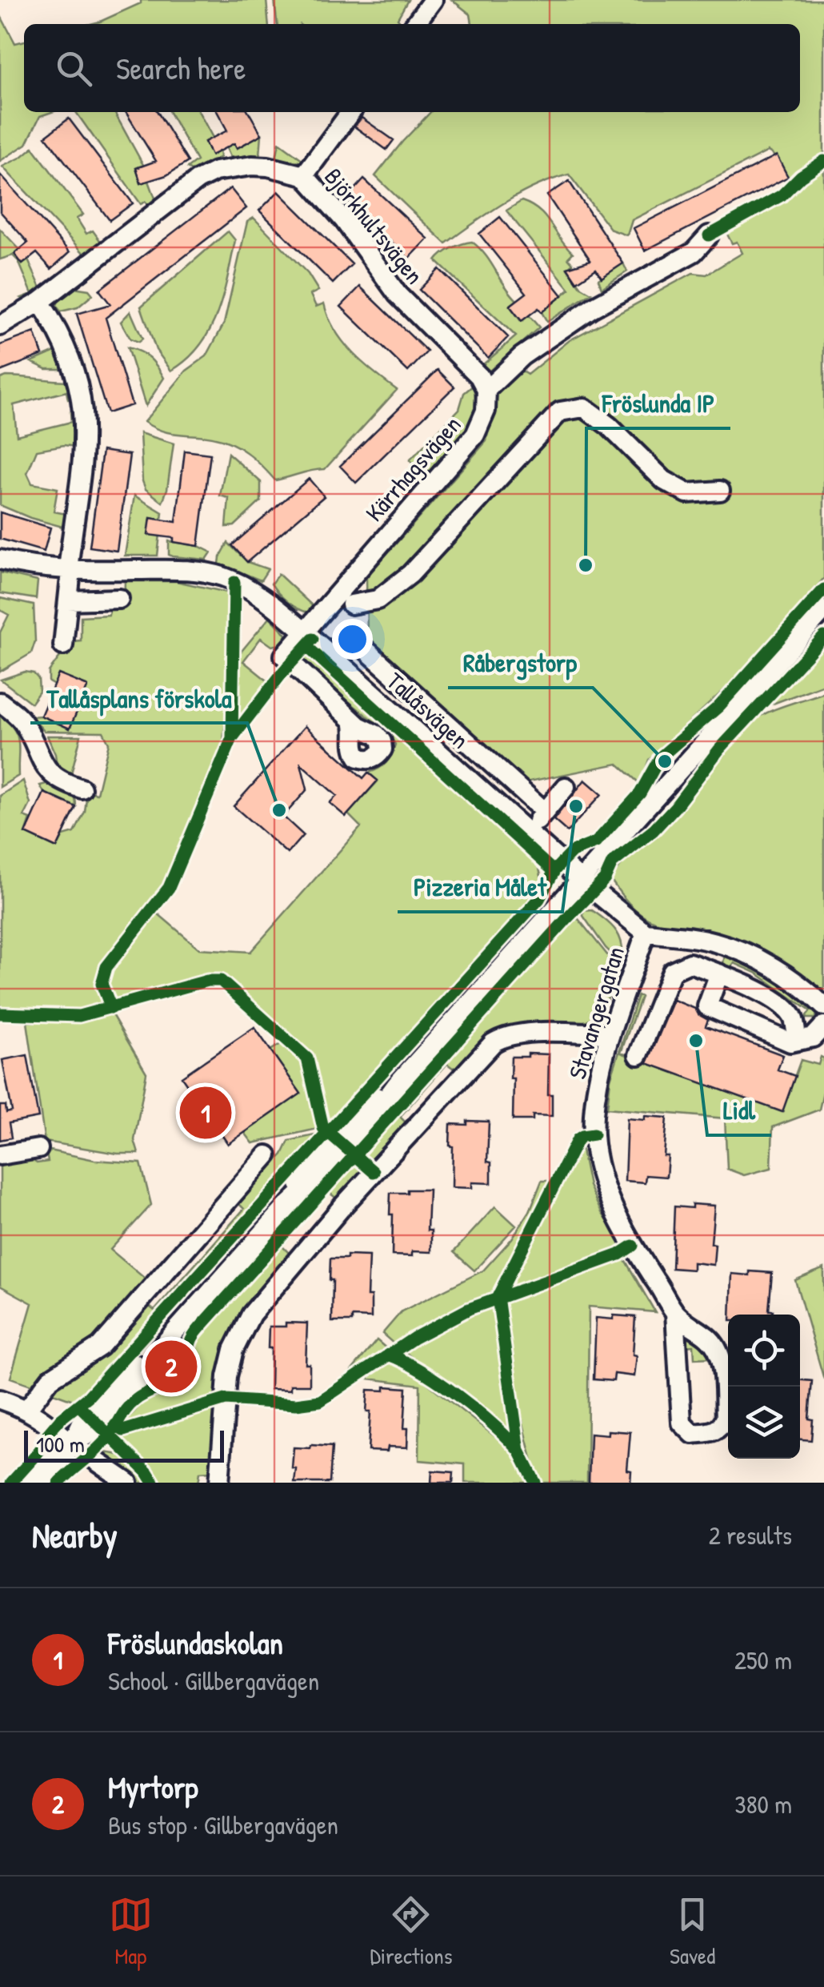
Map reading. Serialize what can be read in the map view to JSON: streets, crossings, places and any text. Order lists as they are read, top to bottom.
{
  "streets": {
    "street": [
      "Björkhultsvägen",
      "Kärrhagsvägen",
      "Tallåsvägen",
      "Stavangergatan"
    ]
  },
  "crossings": [
    ["Björkhultsvägen", "Kärrhagsvägen"],
    ["Kärrhagsvägen", "Tallåsvägen"],
    ["Tallåsvägen", "Stavangergatan"]
  ],
  "places": [
    "Fröslunda IP",
    "Råbergstorp",
    "Pizzeria Målet",
    "Tallåsplans förskola",
    "Lidl"
  ],
  "scale_bar": "100 m",
  "page": {
    "search": "Search here",
    "pins": ["1", "2"],
    "scale": "100 m",
    "heading": ["Nearby", "2 results"],
    "list": [
      {
        "mark": "1",
        "name": "Fröslundaskolan",
        "note": "School · Gillbergavägen",
        "value": "250 m"
      },
      {
        "mark": "2",
        "name": "Myrtorp",
        "note": "Bus stop · Gillbergavägen",
        "value": "380 m"
      }
    ],
    "nav": ["Map", "Directions", "Saved"]
  }
}
